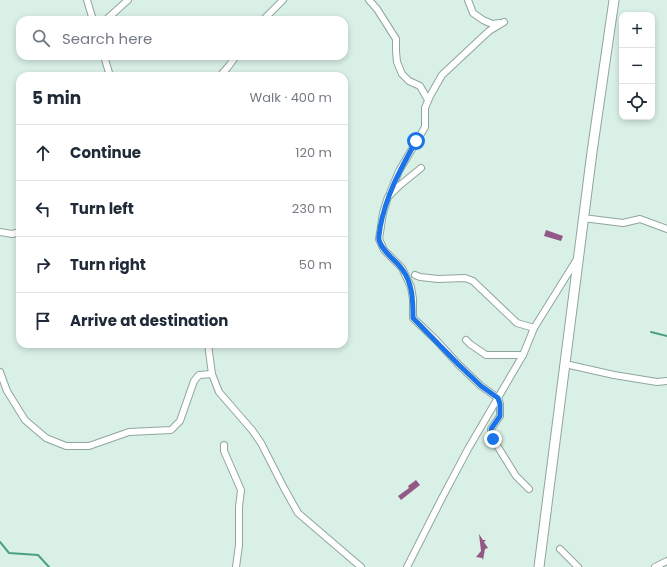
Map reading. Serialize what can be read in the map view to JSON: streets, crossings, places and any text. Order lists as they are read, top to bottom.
{
  "page": {
    "map_buttons": ["+", "−"],
    "search": "Search here",
    "heading": ["5 min", "Walk · 400 m"],
    "list": [
      ["Continue", "120 m"],
      ["Turn left", "230 m"],
      ["Turn right", "50 m"],
      "Arrive at destination"
    ]
  }
}
